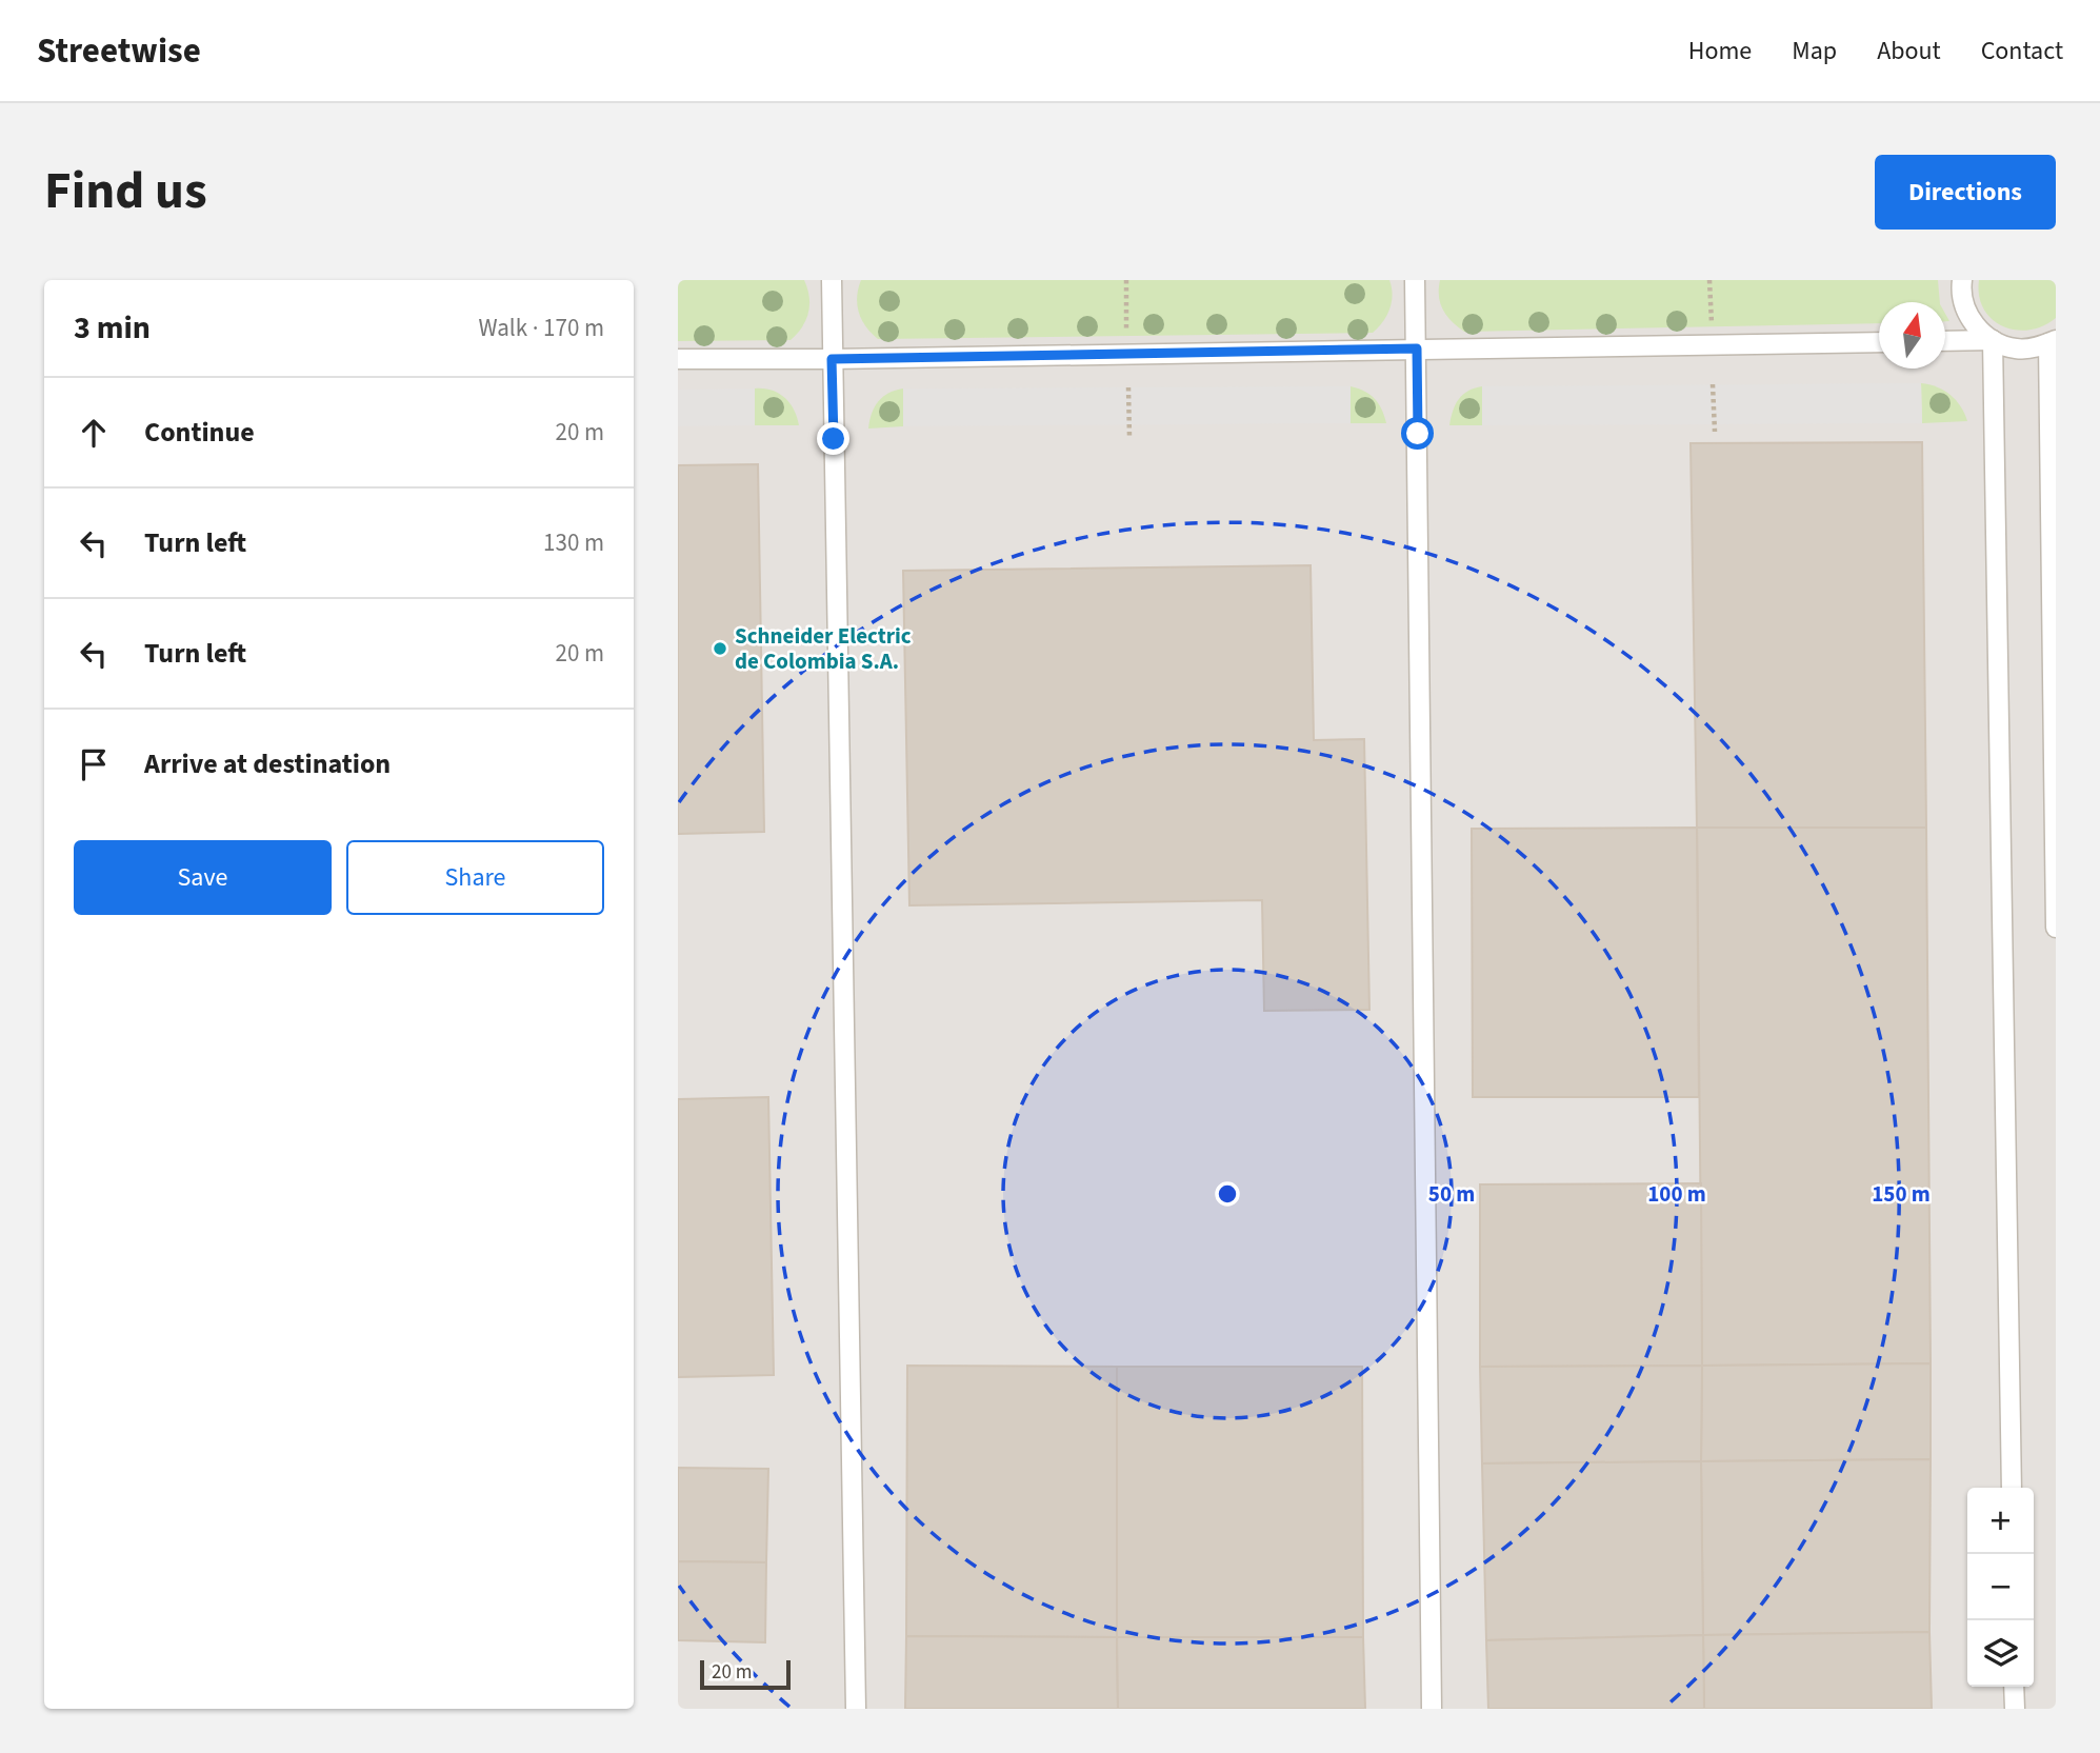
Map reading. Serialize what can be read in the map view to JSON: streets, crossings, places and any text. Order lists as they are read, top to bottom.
{
  "places": ["Schneider Electric de Colombia S.A."],
  "scale_bar": "20 m",
  "north": "top",
  "page": {
    "header": "Streetwise",
    "nav": [
      "Home",
      "Map",
      "About",
      "Contact"
    ],
    "title": "Find us",
    "buttons": [
      "Directions",
      ["Save", "Share"]
    ],
    "heading": ["3 min", "Walk · 170 m"],
    "list": [
      ["Continue", "20 m"],
      ["Turn left", "130 m"],
      ["Turn left", "20 m"],
      "Arrive at destination"
    ],
    "map_buttons": ["+", "−"],
    "scale": "20 m"
  },
  "rings": ["50 m", "100 m", "150 m"]
}
